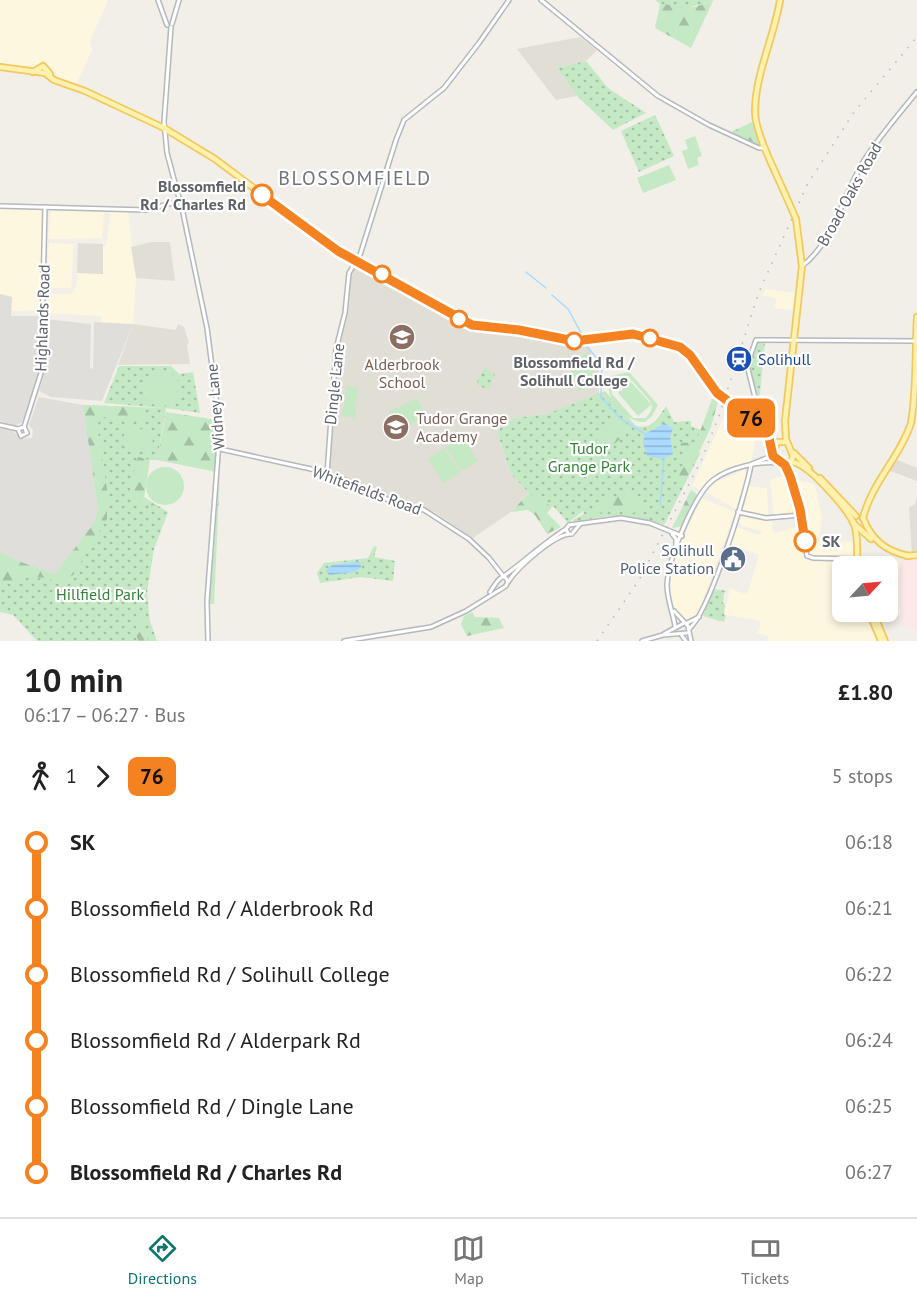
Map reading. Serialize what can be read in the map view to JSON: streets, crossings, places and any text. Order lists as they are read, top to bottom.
{
  "streets": {
    "street": [
      "Broad Oaks Road",
      "Highlands Road",
      "Dingle Lane",
      "Widney Lane",
      "Whitefields Road"
    ]
  },
  "crossings": [
    ["Dingle Lane", "Whitefields Road"],
    ["Widney Lane", "Whitefields Road"]
  ],
  "districts": ["BLOSSOMFIELD"],
  "parks": ["Tudor Grange Park", "Hillfield Park"],
  "places": {
    "other": ["Blossomfield Rd / Charles Rd", "Blossomfield Rd / Solihull College", "SK"],
    "school or university": ["Alderbrook School", "Tudor Grange Academy"],
    "station": ["Solihull"],
    "public building": ["Solihull Police Station"]
  },
  "lines": ["bus line 76"],
  "north": "top right",
  "page": {
    "on_map": "76",
    "heading": ["10 min", "06:17 – 06:27 · Bus", "£1.80"],
    "legs": ["1", "76", "5 stops"],
    "list": [
      {
        "name": "SK",
        "value": "06:18"
      },
      {
        "name": "Blossomfield Rd / Alderbrook Rd",
        "value": "06:21"
      },
      {
        "name": "Blossomfield Rd / Solihull College",
        "value": "06:22"
      },
      {
        "name": "Blossomfield Rd / Alderpark Rd",
        "value": "06:24"
      },
      {
        "name": "Blossomfield Rd / Dingle Lane",
        "value": "06:25"
      },
      {
        "name": "Blossomfield Rd / Charles Rd",
        "value": "06:27"
      }
    ],
    "tabs": ["Directions", "Map", "Tickets"]
  }
}
